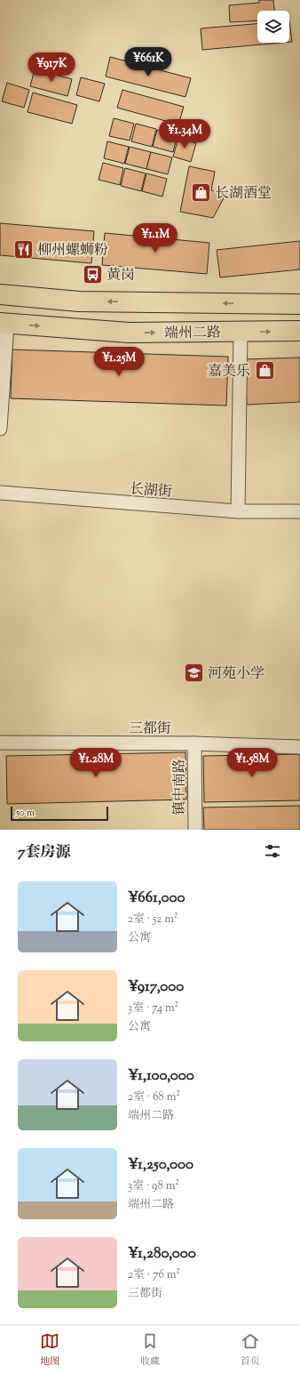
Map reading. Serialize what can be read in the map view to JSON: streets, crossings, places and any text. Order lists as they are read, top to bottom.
{
  "streets": {
    "main road": ["端州二路"],
    "street": ["长湖街", "三都街", "镇中南路"]
  },
  "crossings": [
    ["三都街", "镇中南路"]
  ],
  "places": {
    "shop": ["长湖酒堂", "嘉美乐"],
    "restaurant": ["柳州螺蛳粉"],
    "bus stop": ["黄岗"],
    "school or university": ["河苑小学"]
  },
  "scale_bar": "50 m",
  "page": {
    "price": [
      "¥661K",
      "¥917K",
      "¥1.34M",
      "¥1.1M",
      "¥1.25M",
      "¥1.28M",
      "¥1.58M"
    ],
    "scale": "50 m",
    "heading": "7套房源",
    "list": [
      {
        "name": "¥661,000",
        "note": "2室 · 52 m² · 公寓"
      },
      {
        "name": "¥917,000",
        "note": "3室 · 74 m² · 公寓"
      },
      {
        "name": "¥1,100,000",
        "note": "2室 · 68 m² · 端州二路"
      },
      {
        "name": "¥1,250,000",
        "note": "3室 · 98 m² · 端州二路"
      },
      {
        "name": "¥1,280,000",
        "note": "2室 · 76 m² · 三都街"
      }
    ],
    "tabs": ["地图", "收藏", "首页"]
  }
}
